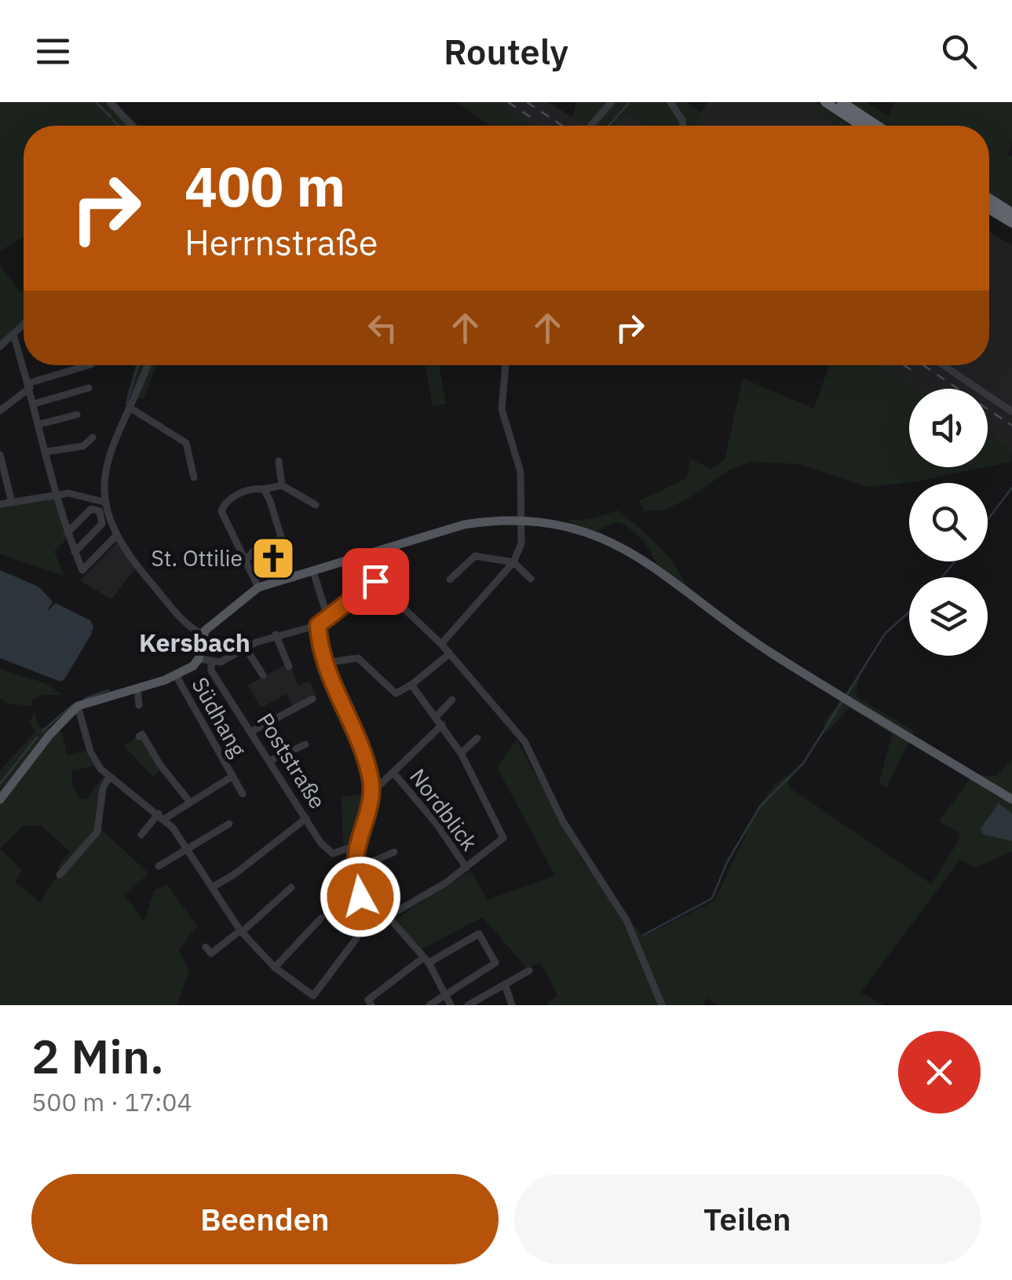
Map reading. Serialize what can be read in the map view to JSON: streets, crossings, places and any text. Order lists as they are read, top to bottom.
{
  "streets": {
    "street": ["Südhang", "Poststraße", "Nordblick"]
  },
  "districts": ["Kersbach"],
  "places": {
    "church": ["St. Ottilie"]
  },
  "page": {
    "header": "Routely",
    "turn": ["400 m", "Herrnstraße"],
    "heading": ["2 Min.", "500 m · 17:04"],
    "buttons": ["Beenden", "Teilen"]
  }
}
